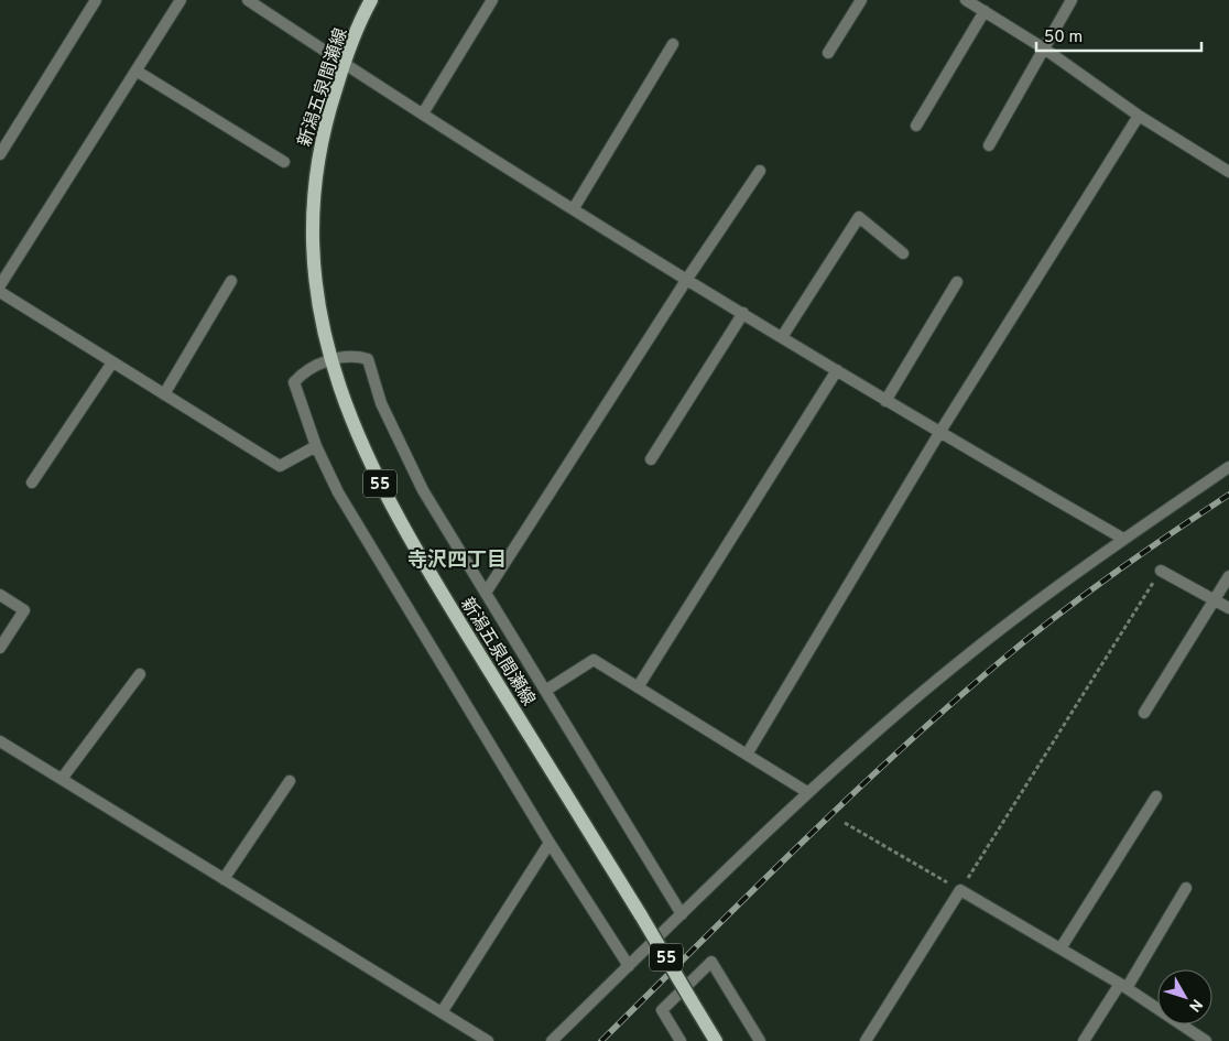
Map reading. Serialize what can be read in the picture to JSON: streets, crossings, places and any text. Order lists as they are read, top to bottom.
{
  "streets": {
    "main road": ["新潟五泉間瀬線", "55"]
  },
  "districts": ["寺沢四丁目"],
  "scale_bar": "50 m",
  "north": "bottom right"
}
